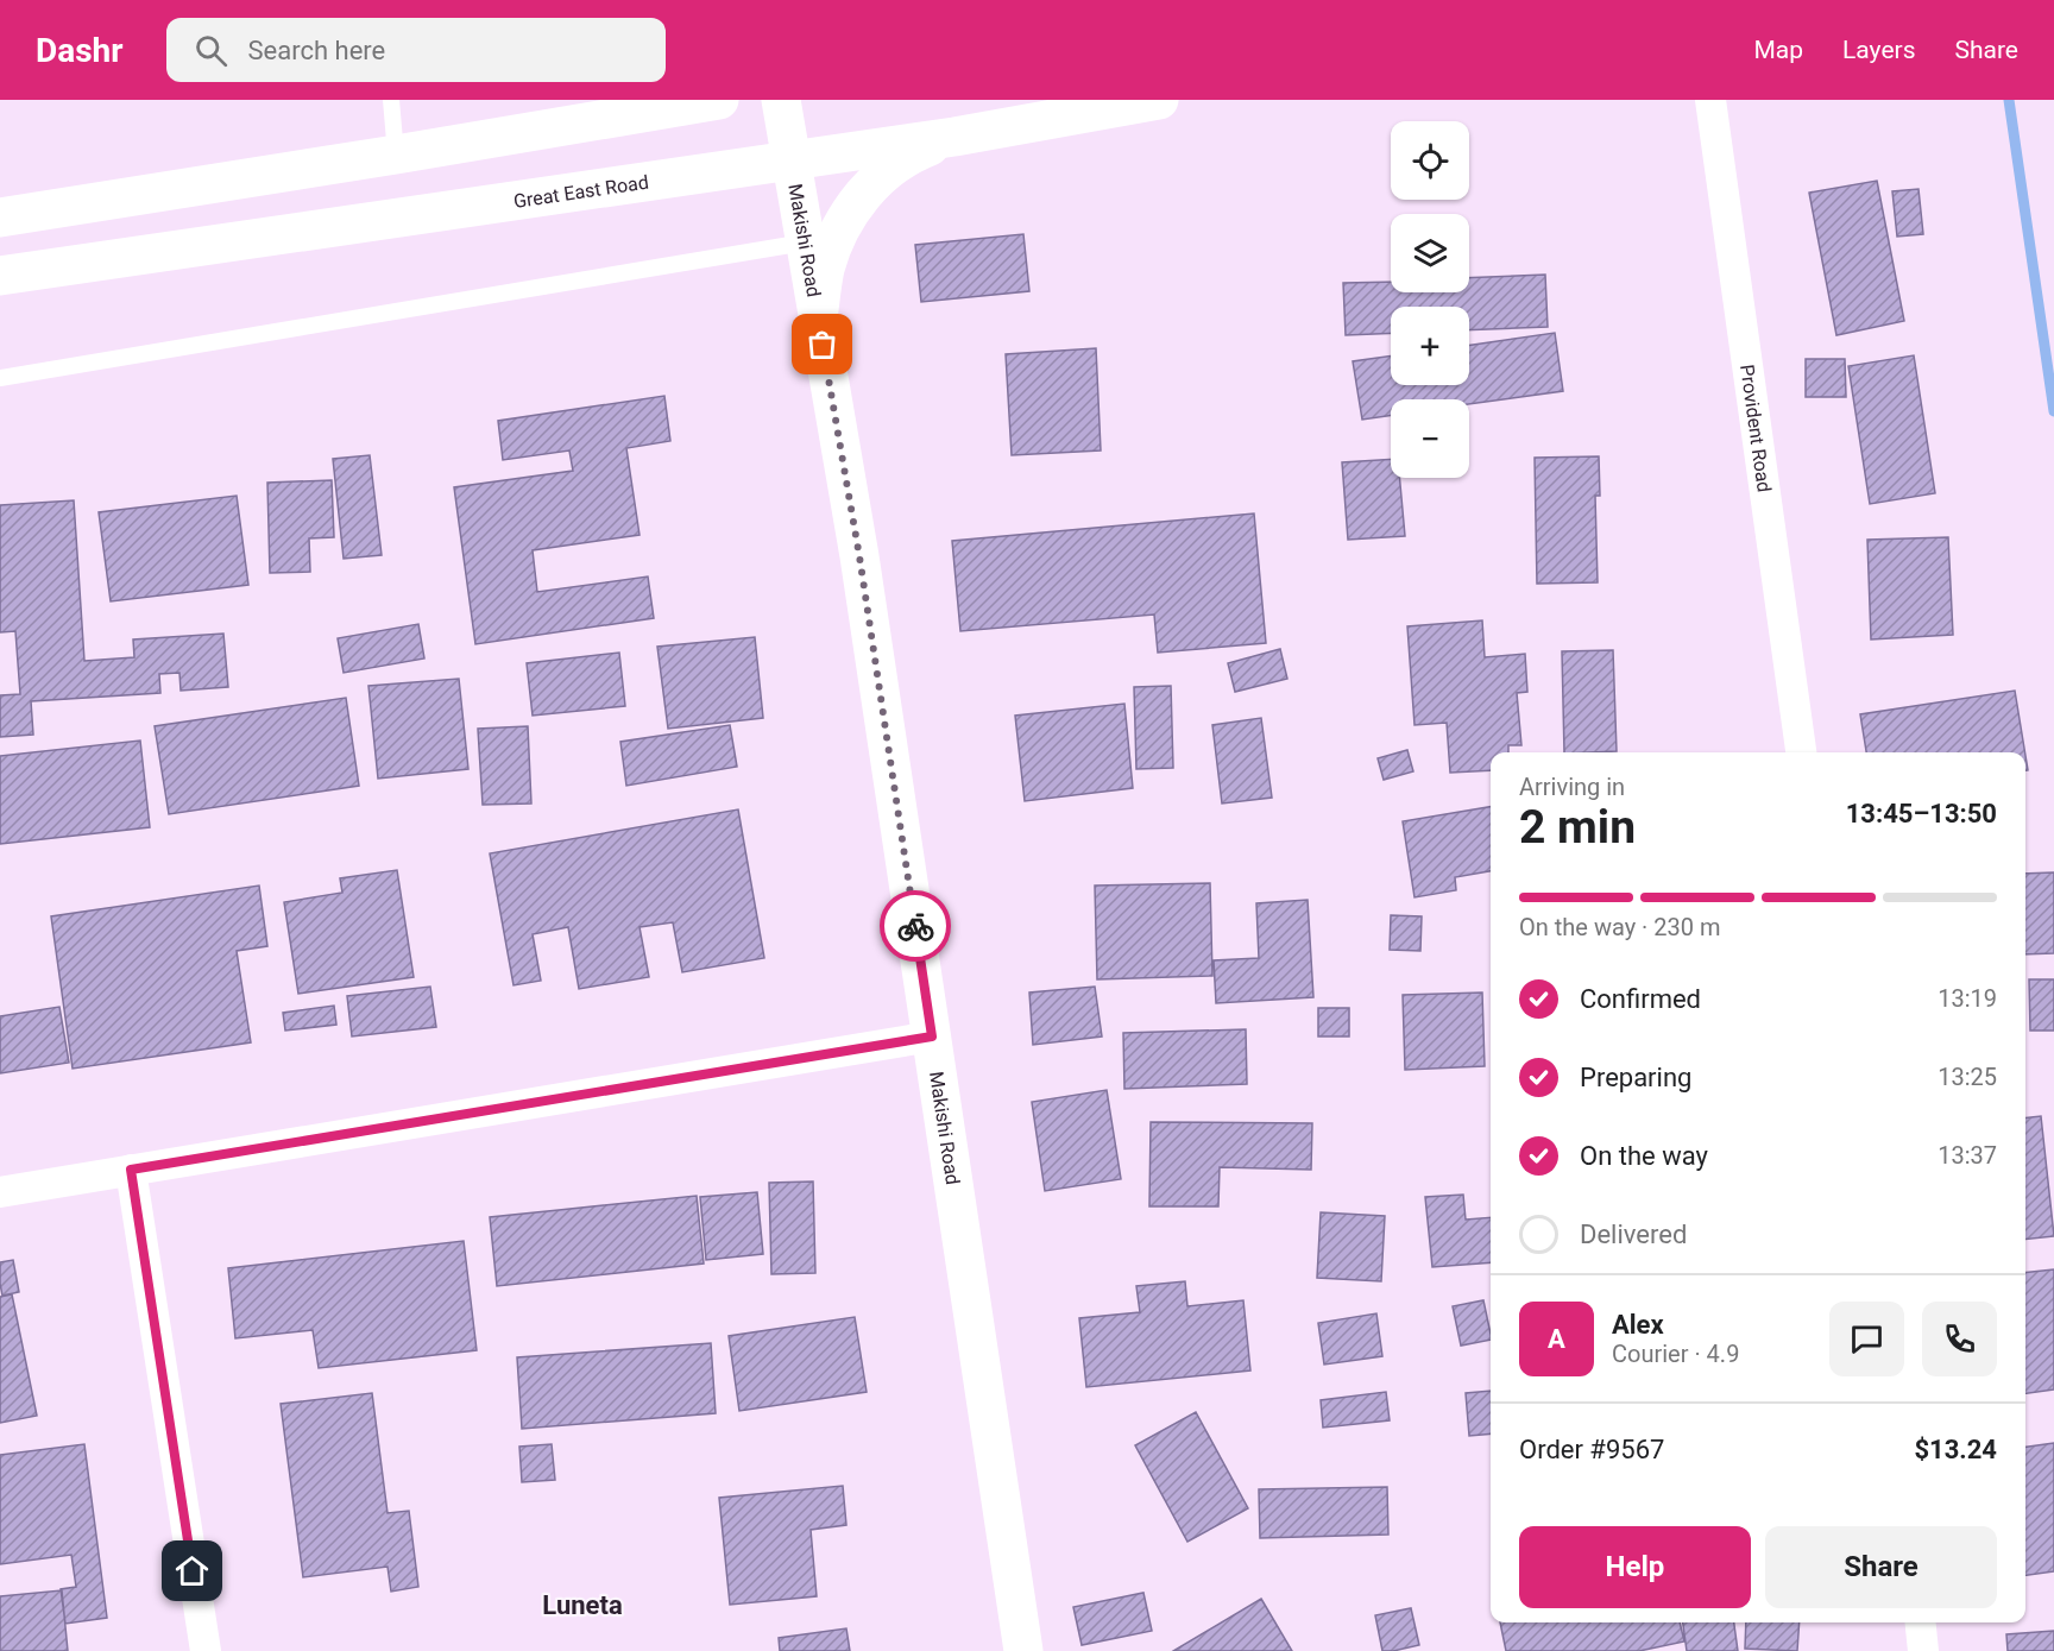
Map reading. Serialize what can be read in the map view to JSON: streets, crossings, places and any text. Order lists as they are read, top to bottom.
{
  "streets": {
    "main road": ["Great East Road", "Makishi Road"],
    "street": ["Provident Road"]
  },
  "crossings": [
    ["Great East Road", "Makishi Road"]
  ],
  "districts": ["Luneta"],
  "page": {
    "header": "Dashr",
    "search": "Search here",
    "nav": ["Map", "Layers", "Share"],
    "map_buttons": ["+", "−"],
    "heading": ["2 min", "Arriving in", "13:45–13:50"],
    "panel": [
      "Alex",
      "Courier · 4.9",
      "Order #9567",
      "$13.24"
    ],
    "bar": "On the way · 230 m",
    "list": [
      ["Confirmed", "13:19"],
      ["Preparing", "13:25"],
      ["On the way", "13:37"],
      "Delivered"
    ],
    "round": "A",
    "buttons": ["Help", "Share"]
  }
}
